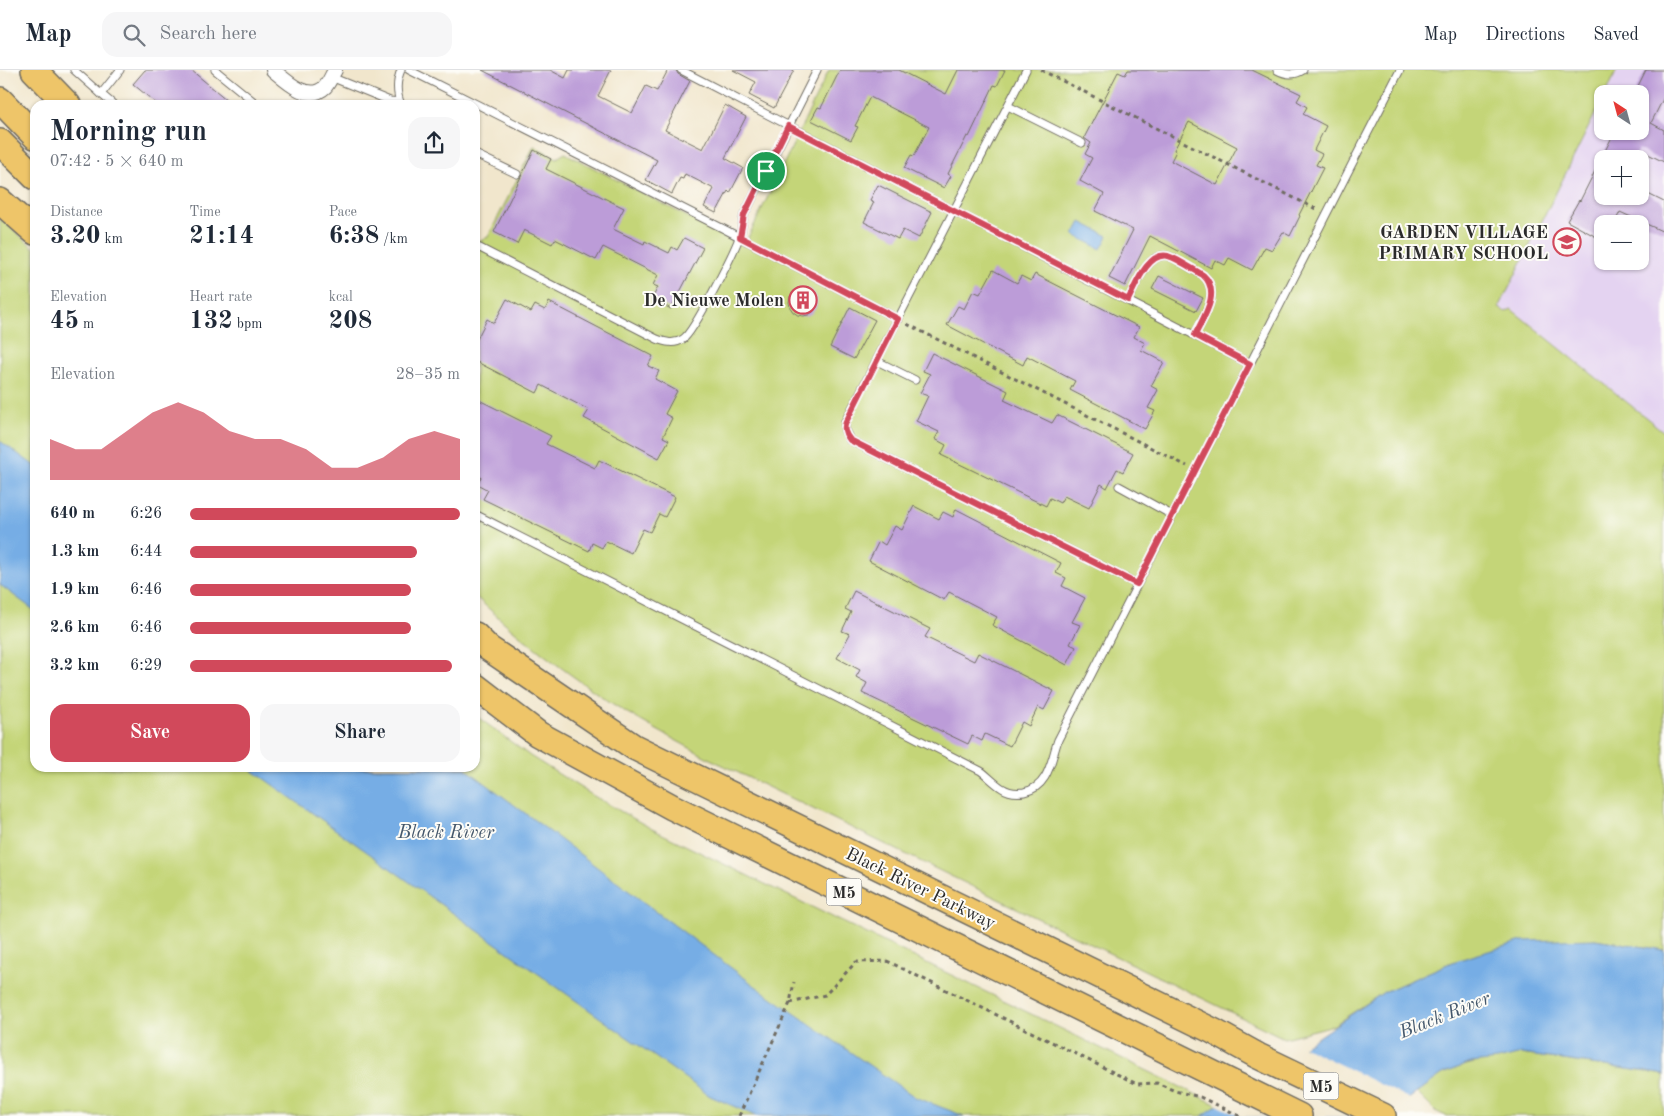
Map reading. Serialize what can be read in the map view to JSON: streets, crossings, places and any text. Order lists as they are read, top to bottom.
{
  "streets": {
    "highway": ["Black River Parkway", "M5"]
  },
  "water": ["Black River"],
  "places": {
    "school or university": ["GARDEN VILLAGE PRIMARY SCHOOL"],
    "building": ["De Nieuwe Molen"]
  },
  "north": "top left",
  "page": {
    "header": "Map",
    "search": "Search here",
    "nav": ["Map", "Directions", "Saved"],
    "map_buttons": ["+", "−"],
    "heading": ["Morning run", "07:42 · 5 × 640 m"],
    "stats": [
      ["Distance", "3.20 km"],
      ["Time", "21:14"],
      ["Pace", "6:38 /km"],
      ["Elevation", "45 m"],
      ["Heart rate", "132 bpm"],
      ["kcal", "208"]
    ],
    "chart": ["Elevation", "28–35 m"],
    "list": [
      {
        "name": "640 m",
        "note": "6:26"
      },
      {
        "name": "1.3 km",
        "note": "6:44"
      },
      {
        "name": "1.9 km",
        "note": "6:46"
      },
      {
        "name": "2.6 km",
        "note": "6:46"
      },
      {
        "name": "3.2 km",
        "note": "6:29"
      }
    ],
    "buttons": ["Save", "Share"]
  }
}
